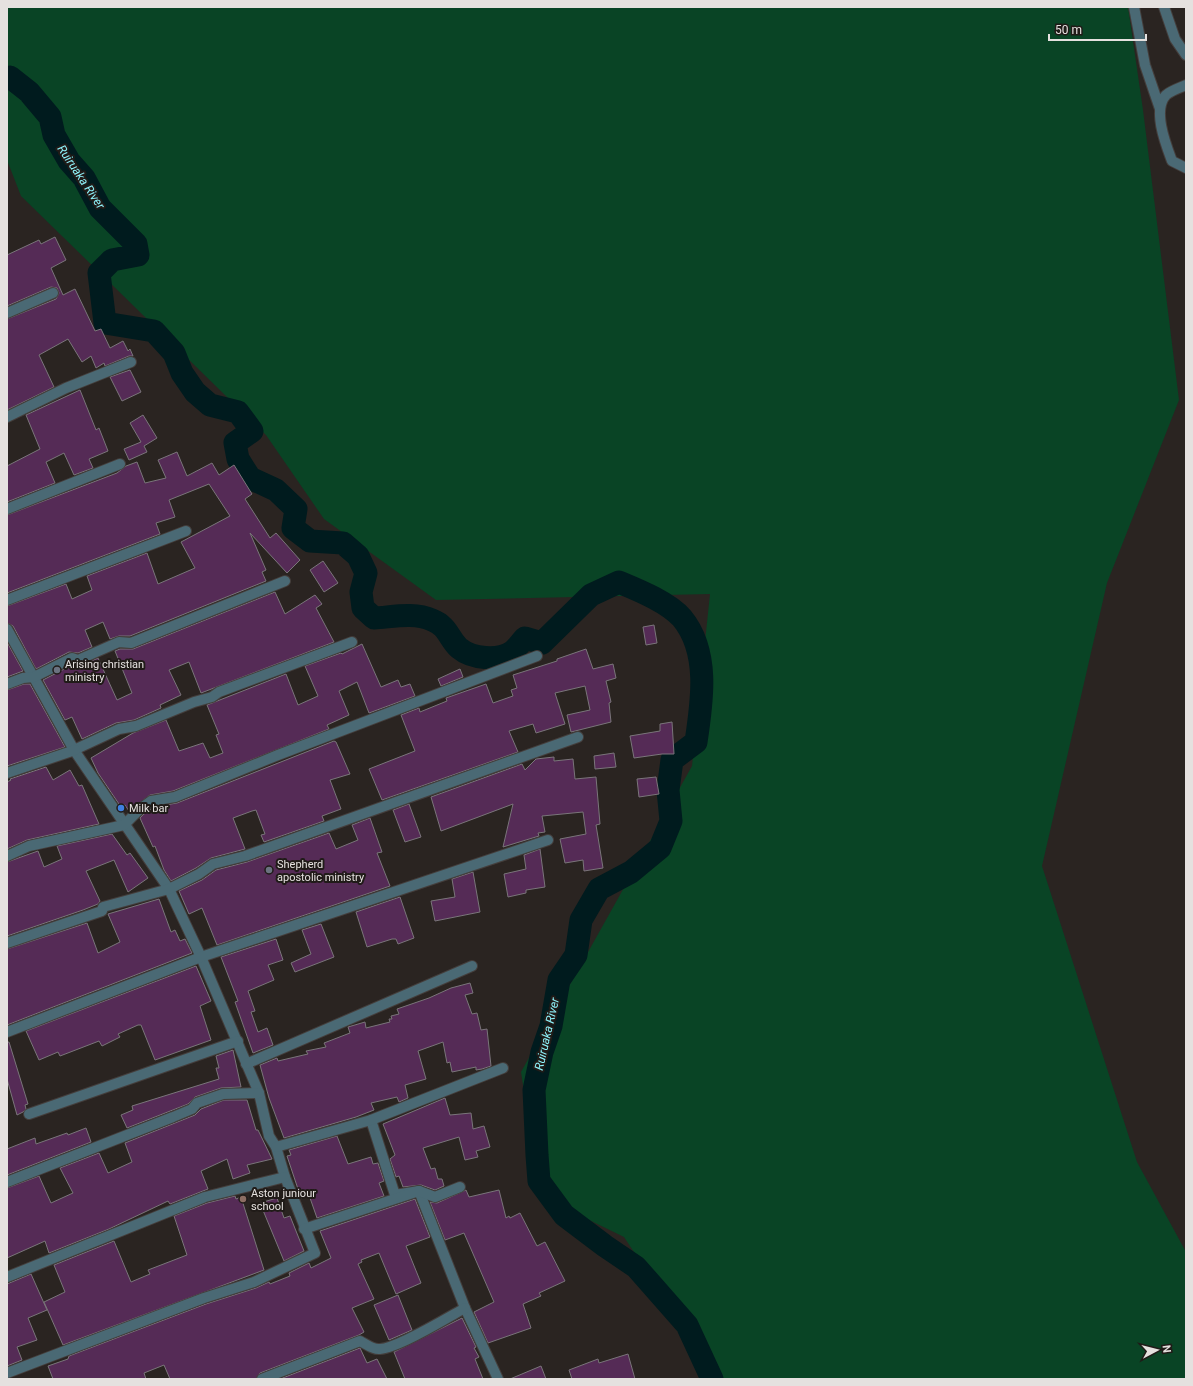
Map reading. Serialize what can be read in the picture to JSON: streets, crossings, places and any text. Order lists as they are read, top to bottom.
{
  "water": ["Ruiruaka River"],
  "places": [
    "Arising christian ministry",
    "Milk bar",
    "Shepherd apostolic ministry",
    "Aston juniour school"
  ],
  "scale_bar": "50 m",
  "north": "right"
}
